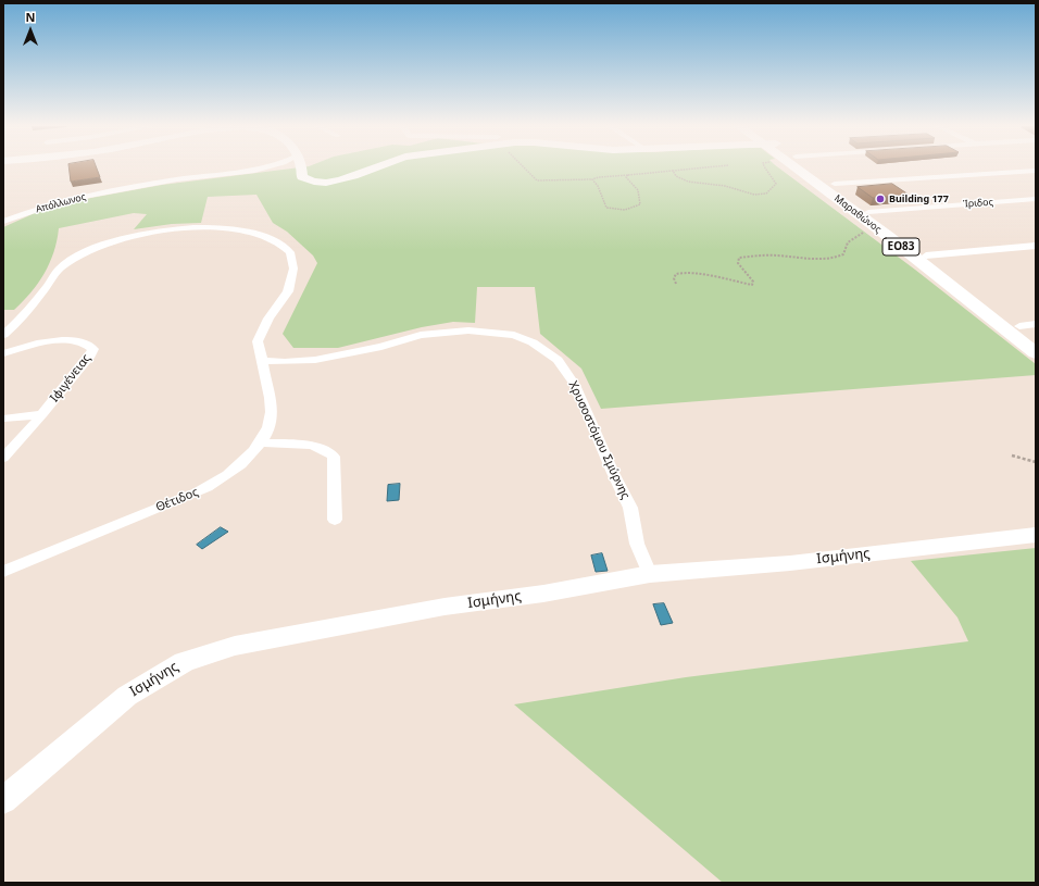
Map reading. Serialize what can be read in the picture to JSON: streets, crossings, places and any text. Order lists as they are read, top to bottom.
{
  "streets": {
    "main road": ["Μαραθώνος", "ΕΟ83"],
    "street": [
      "Απόλλωνος",
      "Ίριδος",
      "Ιφιγένειας",
      "Χρυσοστόμου Σμύρνης",
      "Θέτιδος",
      "Ισμήνης"
    ]
  },
  "crossings": [
    ["Ίριδος", "Μαραθώνος"],
    ["Χρυσοστόμου Σμύρνης", "Θέτιδος"],
    ["Χρυσοστόμου Σμύρνης", "Ισμήνης"]
  ],
  "places": ["Building 177"],
  "north": "top"
}
